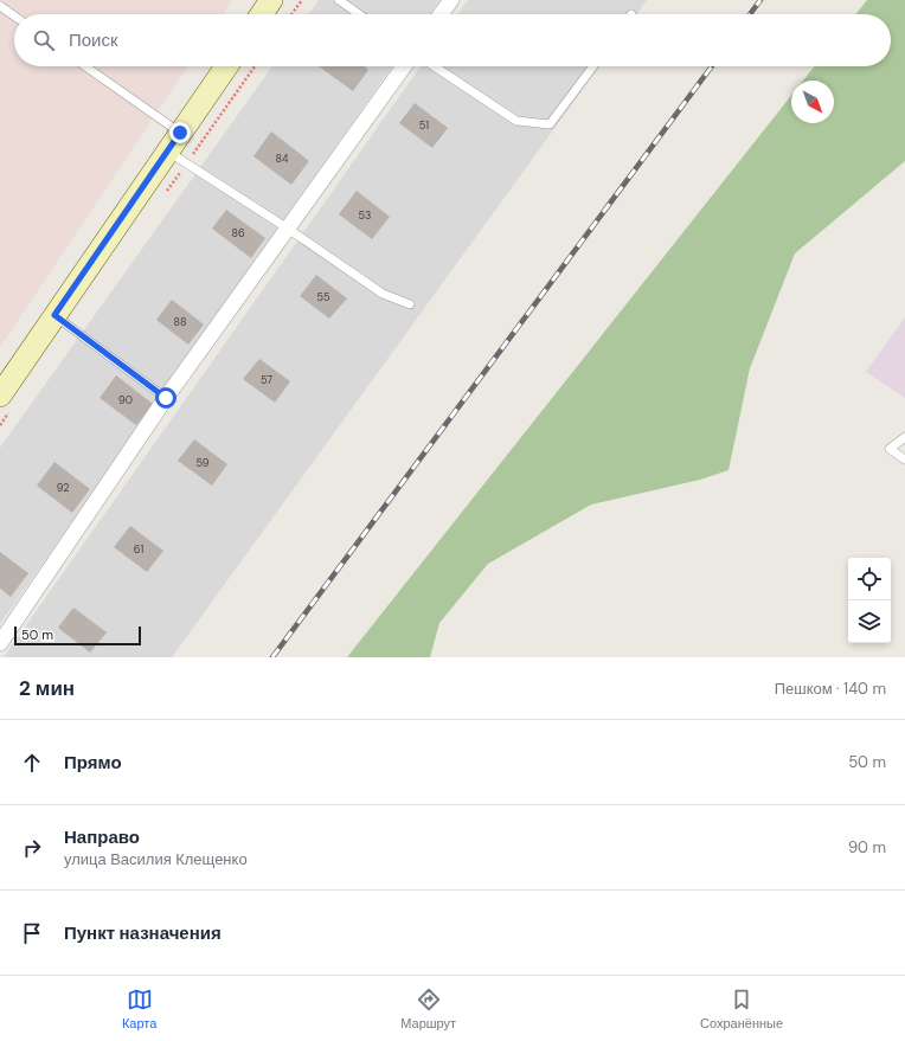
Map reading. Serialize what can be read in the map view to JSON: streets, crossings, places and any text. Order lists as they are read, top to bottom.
{
  "house_numbers": [
    "51",
    "84",
    "53",
    "86",
    "55",
    "88",
    "57",
    "90",
    "59",
    "92",
    "61"
  ],
  "scale_bar": "50 m",
  "north": "bottom right",
  "page": {
    "search": "Поиск",
    "scale": "50 m",
    "heading": ["2 мин", "Пешком · 140 m"],
    "list": [
      ["Прямо", "50 m"],
      ["Направо", "улица Василия Клещенко", "90 m"],
      "Пункт назначения"
    ],
    "nav": ["Карта", "Маршрут", "Сохранённые"]
  }
}
